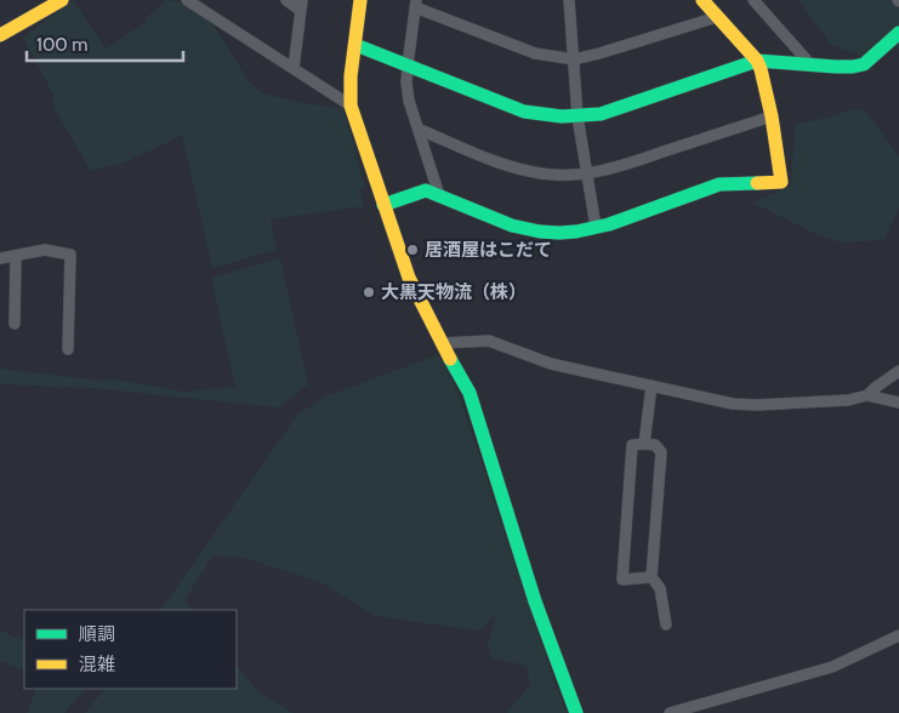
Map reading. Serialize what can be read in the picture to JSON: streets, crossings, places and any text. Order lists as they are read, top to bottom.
{
  "places": ["居酒屋はこだて", "大黒天物流（株）"],
  "legend": ["順調", "混雑"],
  "scale_bar": "100 m"
}
